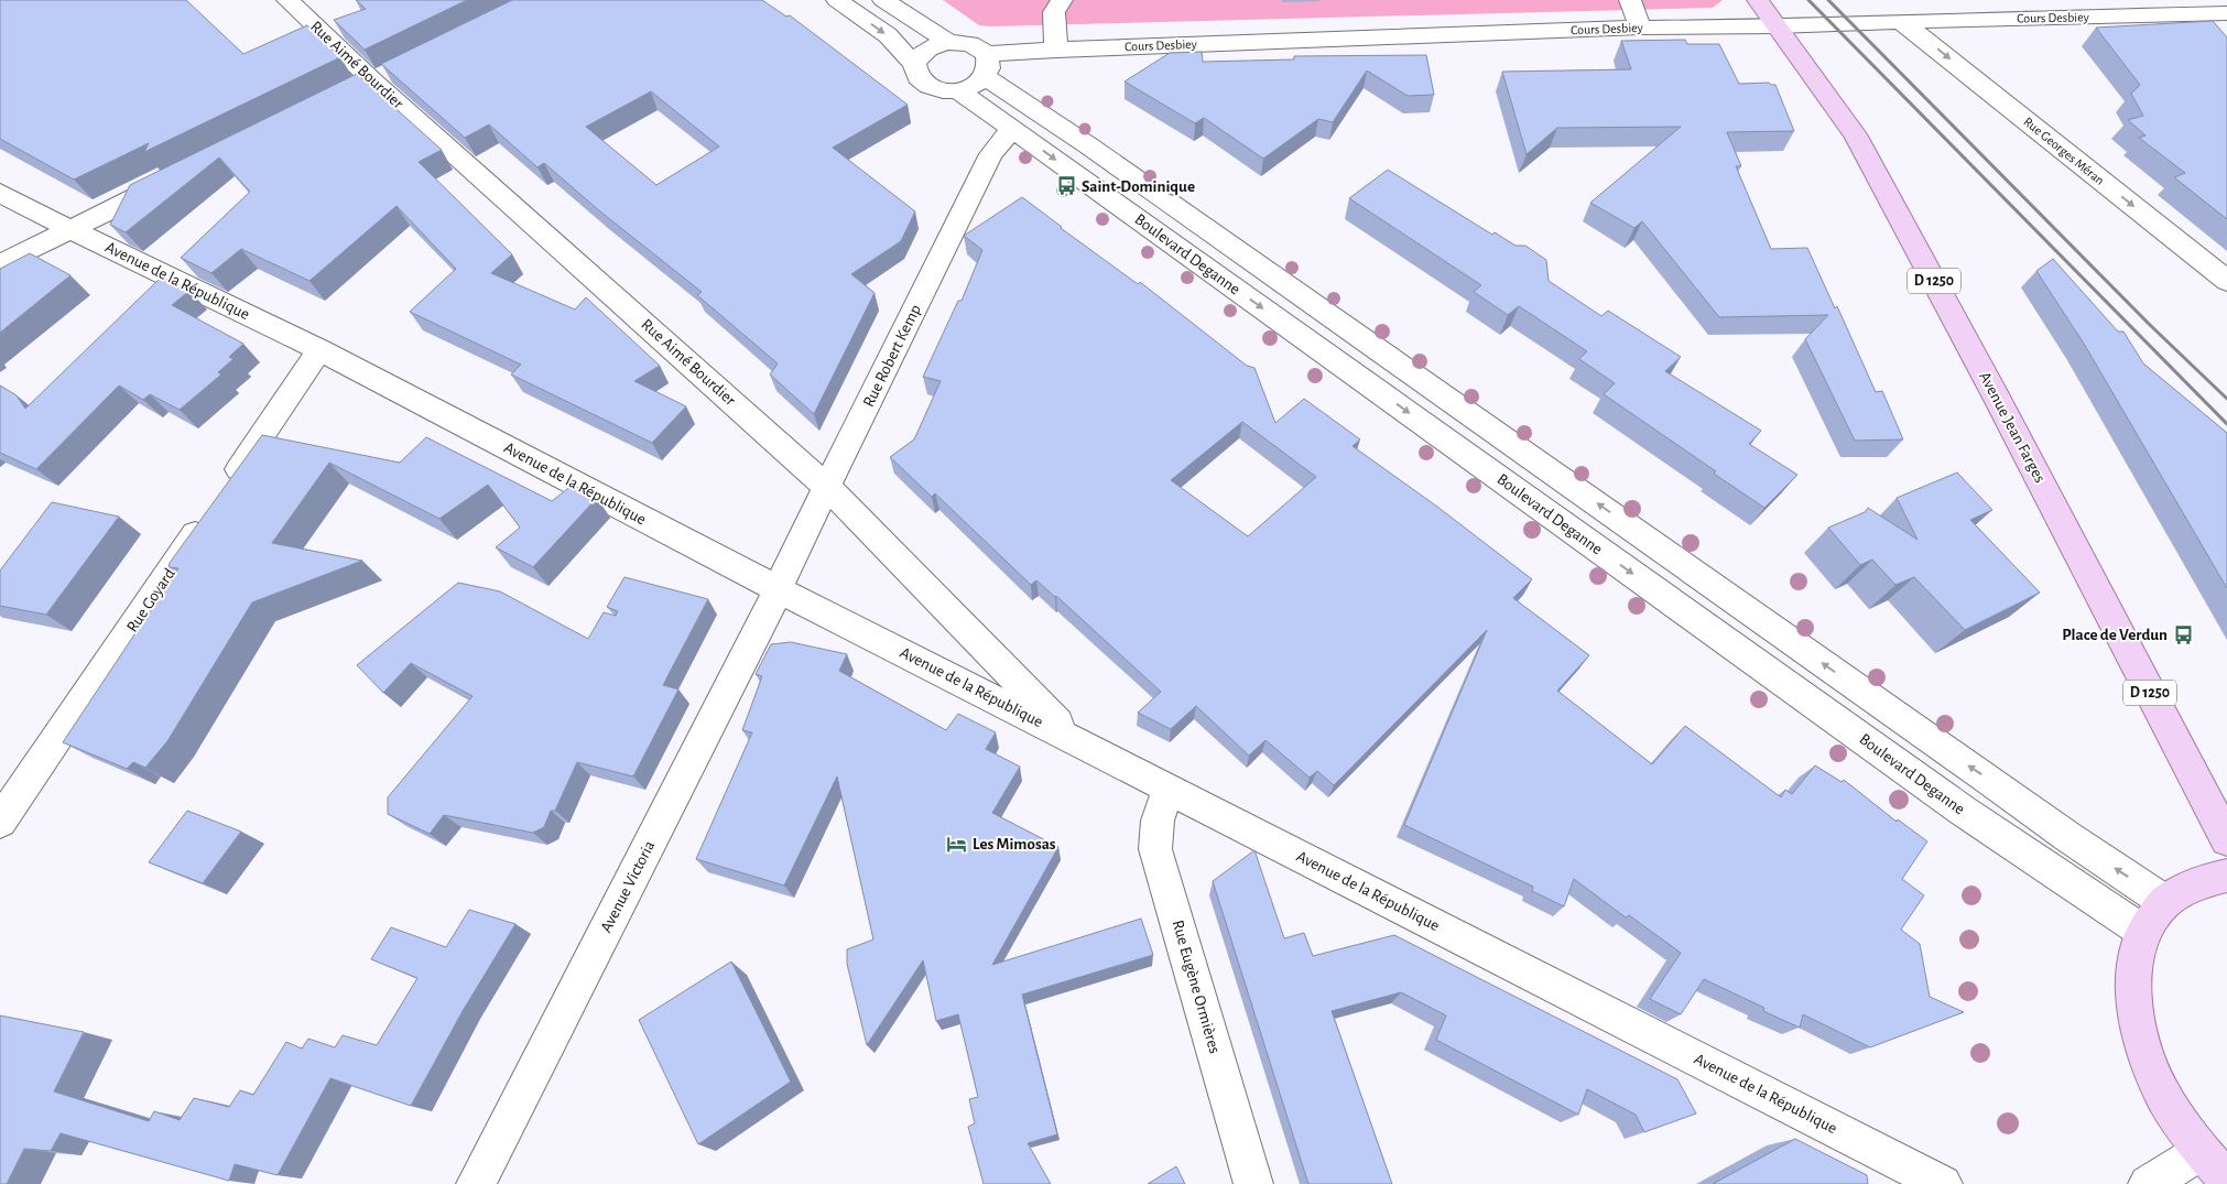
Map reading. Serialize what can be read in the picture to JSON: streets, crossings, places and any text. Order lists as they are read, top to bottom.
{
  "streets": {
    "main road": ["D 1250", "Avenue Jean Farges"],
    "street": [
      "Cours Desbiey",
      "Rue Aimé Bourdier",
      "Rue Georges Méran",
      "Boulevard Deganne",
      "Avenue de la République",
      "Rue Robert Kemp",
      "Rue Goyard",
      "Avenue Victoria",
      "Rue Eugène Ormières"
    ]
  },
  "crossings": [
    ["Cours Desbiey", "Rue Georges Méran"],
    ["Cours Desbiey", "Boulevard Deganne"],
    ["Cours Desbiey", "D 1250"],
    ["Cours Desbiey", "Avenue Jean Farges"],
    ["Rue Aimé Bourdier", "Avenue de la République"],
    ["Rue Aimé Bourdier", "Rue Robert Kemp"],
    ["Boulevard Deganne", "Rue Robert Kemp"],
    ["Avenue de la République", "Rue Robert Kemp"],
    ["Avenue de la République", "Rue Goyard"],
    ["Avenue de la République", "Avenue Victoria"],
    ["Avenue de la République", "Rue Eugène Ormières"],
    ["D 1250", "Avenue Jean Farges"],
    ["Rue Robert Kemp", "Avenue Victoria"]
  ],
  "one_way": ["Rue Georges Méran"],
  "places": {
    "bus stop": ["Saint-Dominique", "Place de Verdun"],
    "hotel": ["Les Mimosas"]
  }
}
